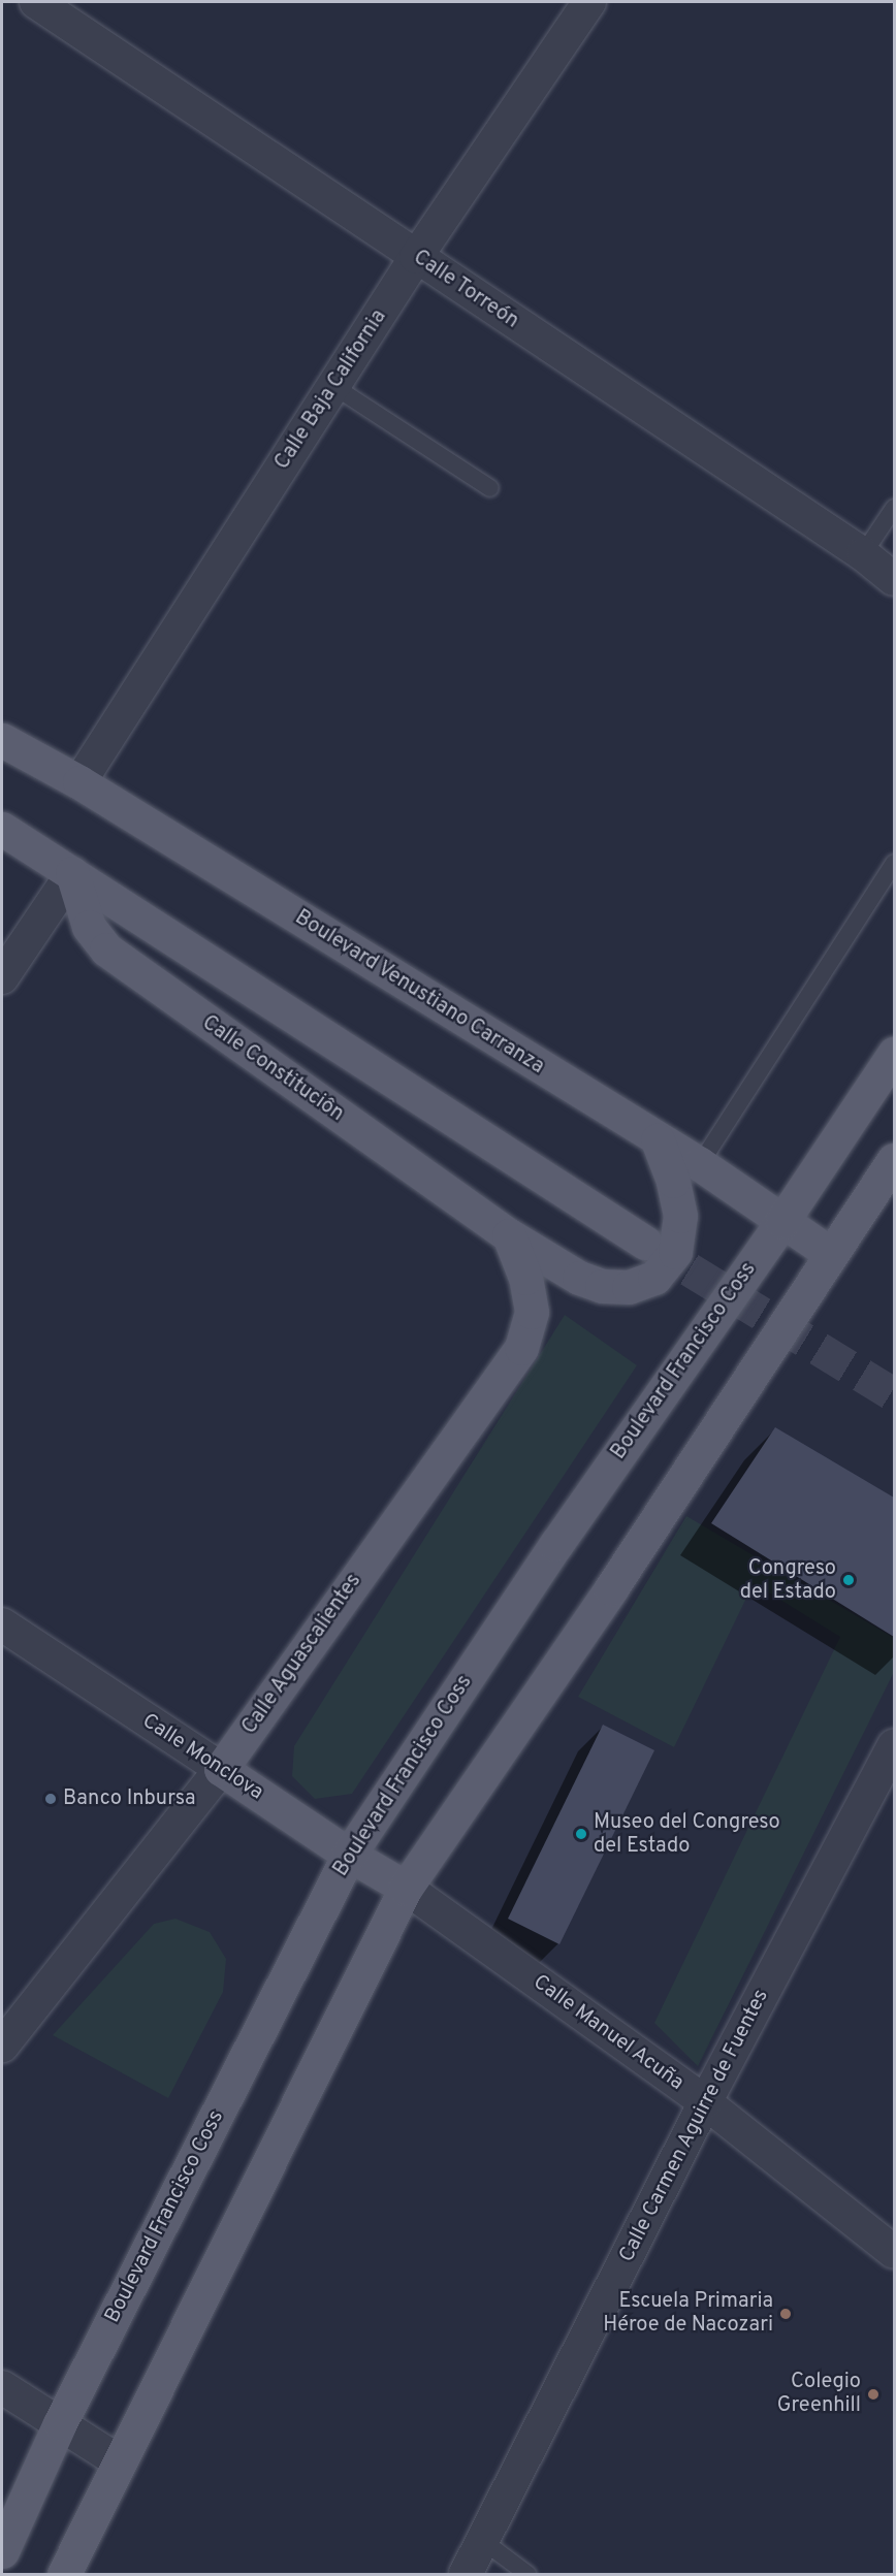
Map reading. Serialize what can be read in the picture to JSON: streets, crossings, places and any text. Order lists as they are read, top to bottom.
{
  "streets": {
    "main road": [
      "Boulevard Venustiano Carranza",
      "Calle Constituciôn",
      "Boulevard Francisco Coss",
      "Calle Aguascalientes",
      "Calle Monclova"
    ],
    "street": [
      "Calle Torreón",
      "Calle Baja California",
      "Calle Manuel Acuña",
      "Calle Carmen Aguirre de Fuentes"
    ]
  },
  "crossings": [
    ["Calle Torreón", "Calle Baja California"],
    ["Calle Baja California", "Boulevard Venustiano Carranza"],
    ["Boulevard Venustiano Carranza", "Calle Constituciôn"],
    ["Boulevard Venustiano Carranza", "Boulevard Francisco Coss"],
    ["Calle Constituciôn", "Calle Aguascalientes"],
    ["Boulevard Francisco Coss", "Calle Monclova"],
    ["Calle Aguascalientes", "Calle Monclova"],
    ["Calle Monclova", "Calle Manuel Acuña"],
    ["Calle Manuel Acuña", "Calle Carmen Aguirre de Fuentes"]
  ],
  "places": [
    "Congreso del Estado",
    "Banco Inbursa",
    "Museo del Congreso del Estado",
    "Escuela Primaria Héroe de Nacozari",
    "Colegio Greenhill"
  ]
}
